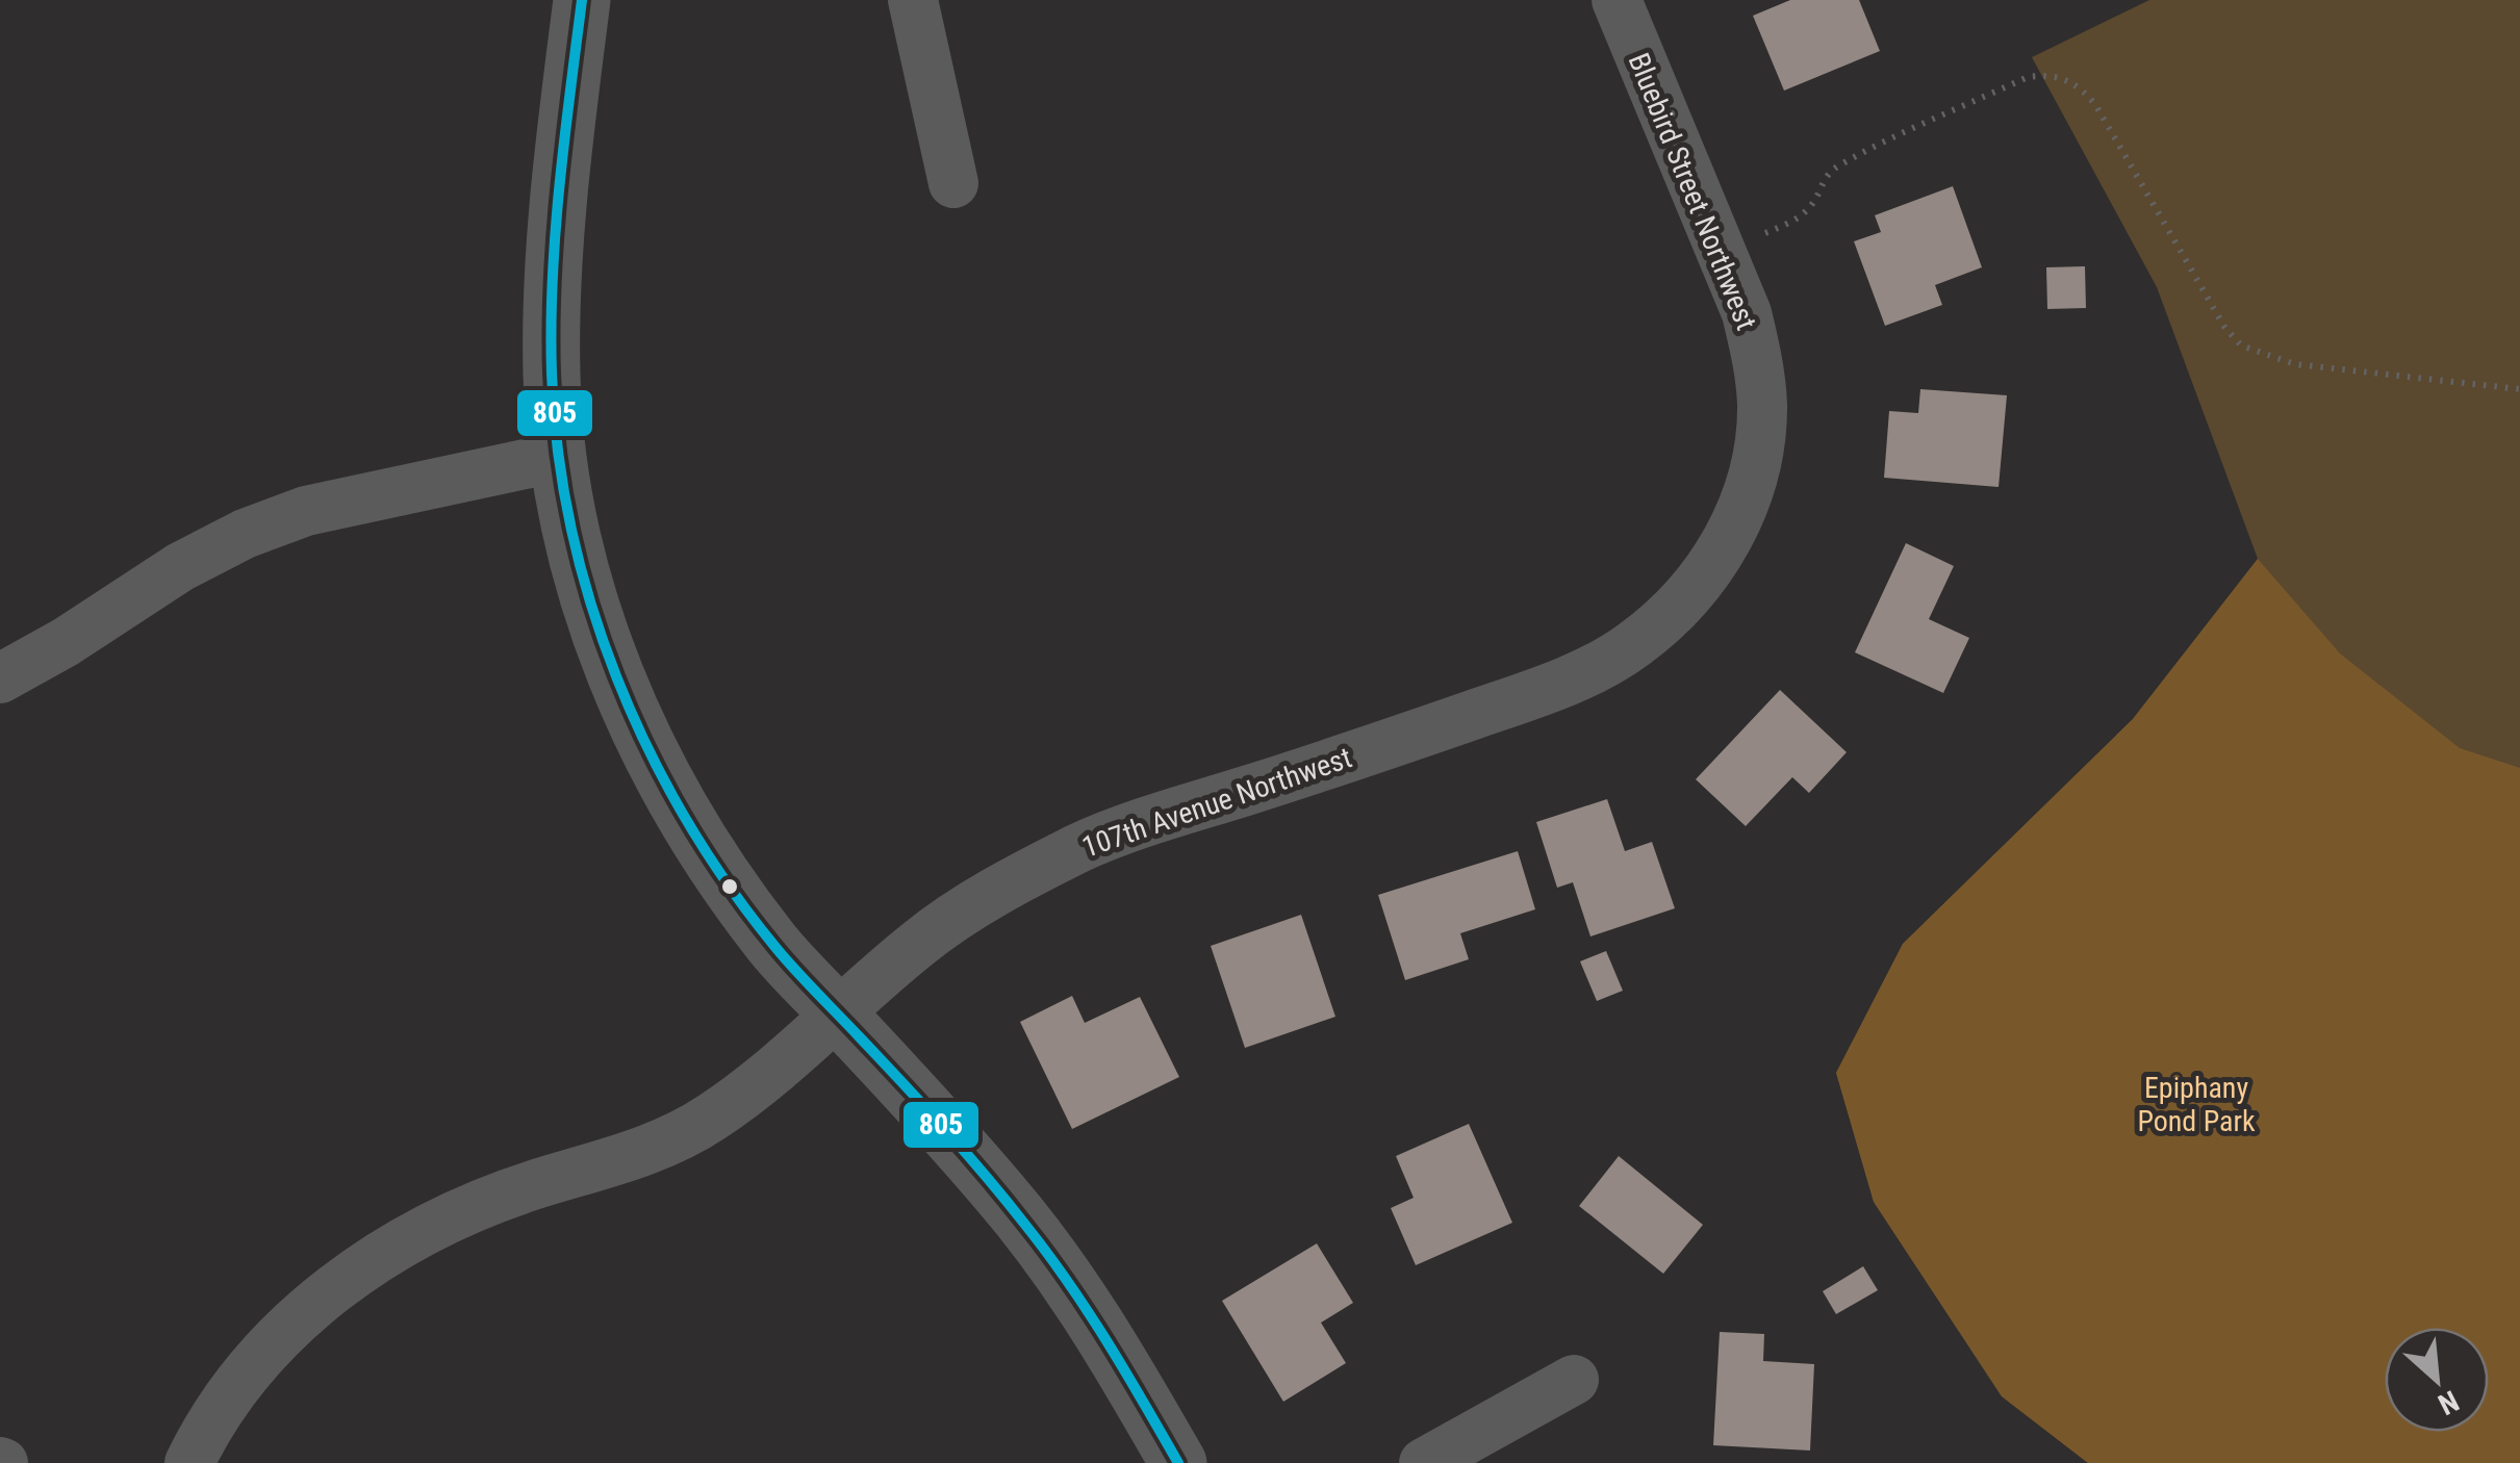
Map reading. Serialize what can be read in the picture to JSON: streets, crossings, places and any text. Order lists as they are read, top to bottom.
{
  "streets": {
    "street": ["Bluebird Street Northwest", "107th Avenue Northwest"]
  },
  "crossings": [
    ["Bluebird Street Northwest", "107th Avenue Northwest"]
  ],
  "parks": ["Epiphany Pond Park"],
  "lines": ["transit line 805"],
  "north": "bottom right"
}
